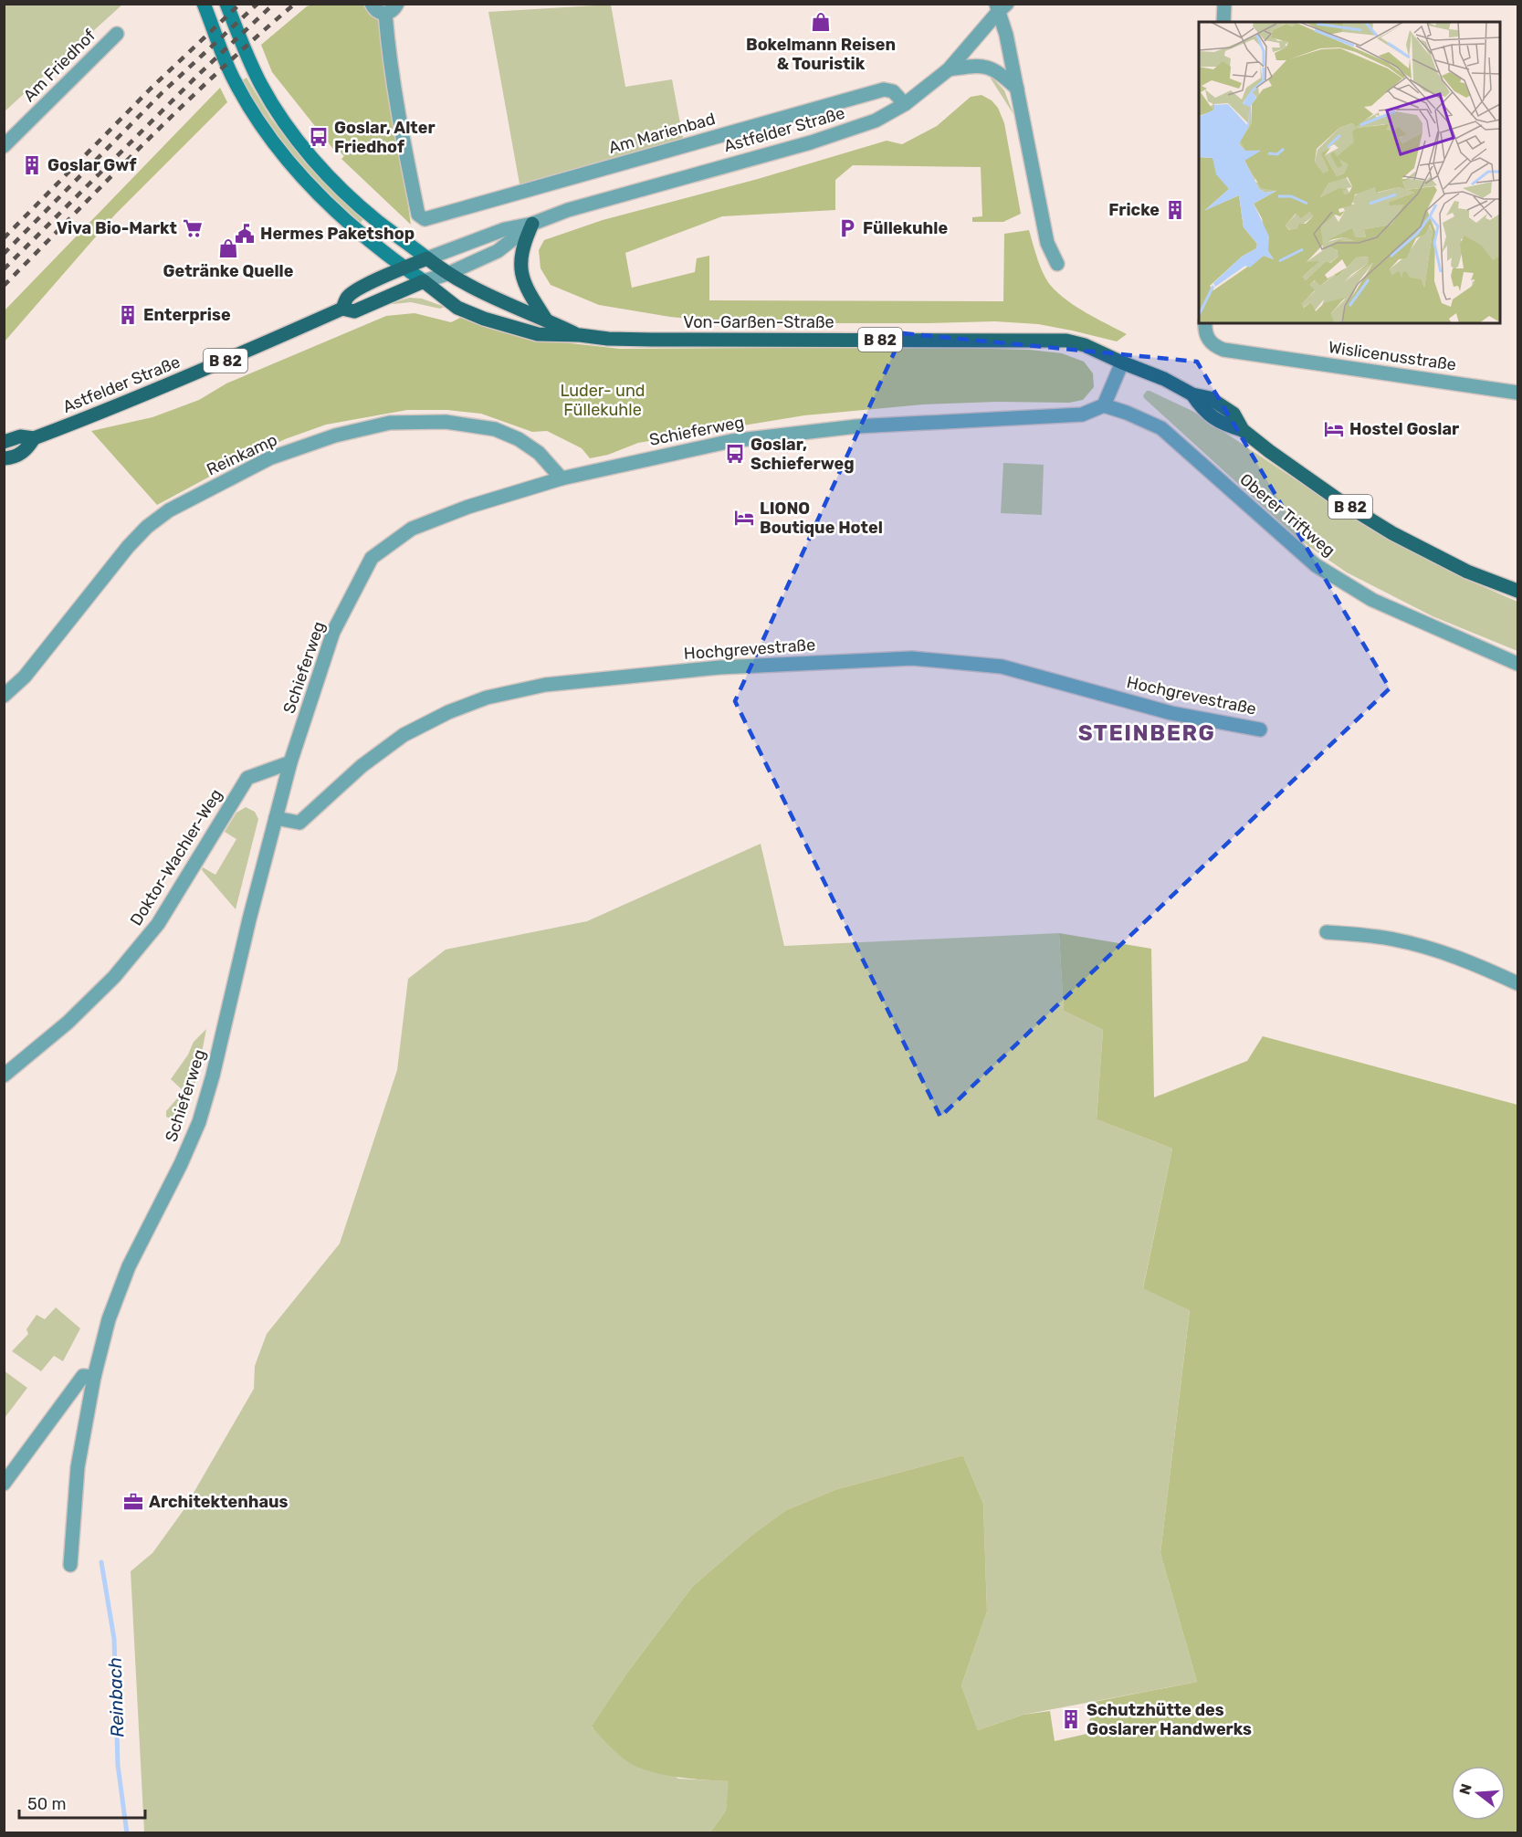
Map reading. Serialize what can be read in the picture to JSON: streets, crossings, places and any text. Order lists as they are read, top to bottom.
{
  "streets": {
    "main road": ["Astfelder Straße", "Von-Garßen-Straße", "B 82"],
    "street": [
      "Am Friedhof",
      "Am Marienbad",
      "Wislicenusstraße",
      "Schieferweg",
      "Reinkamp",
      "Oberer Triftweg",
      "Hochgrevestraße",
      "Doktor-Wachler-Weg"
    ]
  },
  "crossings": [
    ["Astfelder Straße", "Am Marienbad"],
    ["Astfelder Straße", "Von-Garßen-Straße"],
    ["Schieferweg", "Reinkamp"],
    ["Schieferweg", "Oberer Triftweg"],
    ["Schieferweg", "Hochgrevestraße"],
    ["Schieferweg", "Doktor-Wachler-Weg"]
  ],
  "districts": ["STEINBERG"],
  "water": ["Reinbach"],
  "parks": ["Luder- und Füllekuhle"],
  "places": {
    "shop": ["Bokelmann Reisen & Touristik", "Getränke Quelle"],
    "bus stop": ["Goslar, Alter Friedhof", "Goslar, Schieferweg"],
    "building": [
      "Goslar Gwf",
      "Fricke",
      "Enterprise",
      "Schutzhütte des Goslarer Handwerks"
    ],
    "supermarket": ["Viva Bio-Markt"],
    "parking": ["Füllekuhle"],
    "public building": ["Hermes Paketshop"],
    "hotel": ["Hostel Goslar", "LIONO Boutique Hotel"],
    "office": ["Architektenhaus"]
  },
  "scale_bar": "50 m",
  "north": "left"
}
